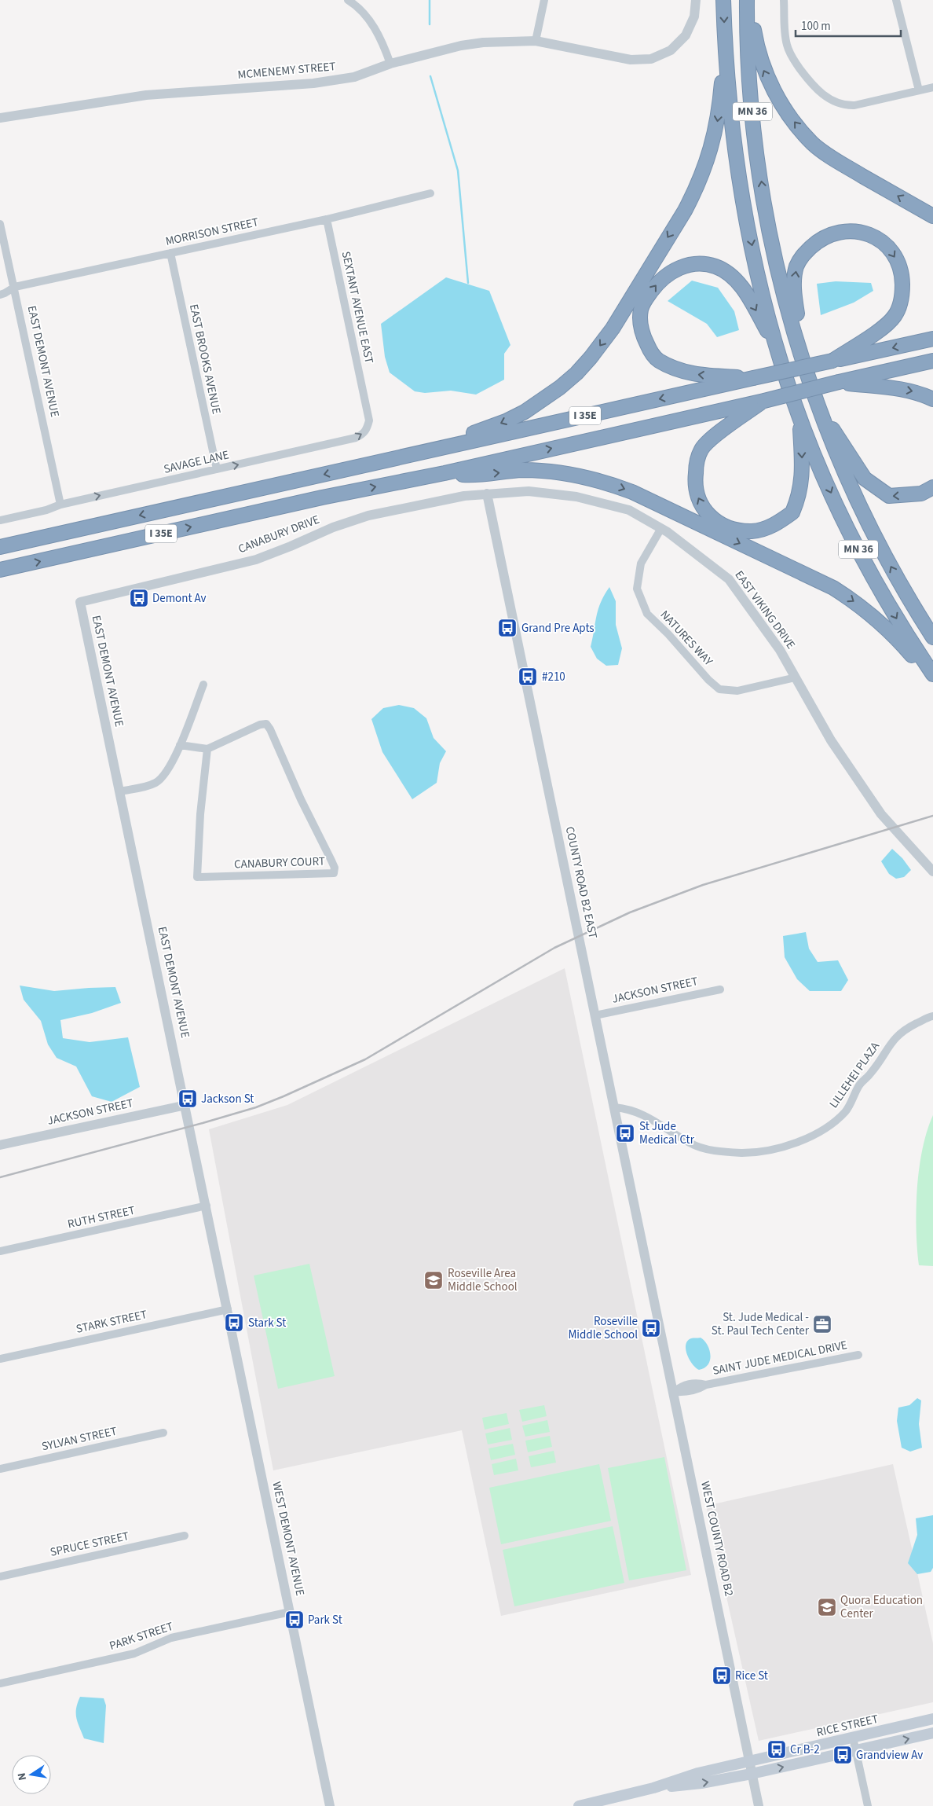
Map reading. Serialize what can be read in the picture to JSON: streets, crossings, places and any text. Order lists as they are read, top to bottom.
{
  "streets": {
    "highway": ["MN 36", "I 35E"],
    "main road": ["RICE STREET"],
    "street": [
      "MCMENEMY STREET",
      "MORRISON STREET",
      "SEXTANT AVENUE EAST",
      "EAST BROOKS AVENUE",
      "EAST DEMONT AVENUE",
      "SAVAGE LANE",
      "CANABURY DRIVE",
      "EAST VIKING DRIVE",
      "NATURES WAY",
      "CANABURY COURT",
      "COUNTY ROAD B2 EAST",
      "JACKSON STREET",
      "LILLEHEI PLAZA",
      "RUTH STREET",
      "STARK STREET",
      "SAINT JUDE MEDICAL DRIVE",
      "SYLVAN STREET",
      "WEST DEMONT AVENUE",
      "WEST COUNTY ROAD B2",
      "SPRUCE STREET",
      "PARK STREET"
    ]
  },
  "crossings": [
    ["MORRISON STREET", "SEXTANT AVENUE EAST"],
    ["MORRISON STREET", "EAST BROOKS AVENUE"],
    ["MORRISON STREET", "EAST DEMONT AVENUE"],
    ["SEXTANT AVENUE EAST", "SAVAGE LANE"],
    ["EAST BROOKS AVENUE", "SAVAGE LANE"],
    ["EAST DEMONT AVENUE", "SAVAGE LANE"],
    ["EAST DEMONT AVENUE", "CANABURY DRIVE"],
    ["EAST DEMONT AVENUE", "JACKSON STREET"],
    ["EAST DEMONT AVENUE", "RUTH STREET"],
    ["EAST DEMONT AVENUE", "STARK STREET"],
    ["EAST DEMONT AVENUE", "WEST DEMONT AVENUE"],
    ["CANABURY DRIVE", "EAST VIKING DRIVE"],
    ["CANABURY DRIVE", "COUNTY ROAD B2 EAST"],
    ["EAST VIKING DRIVE", "NATURES WAY"],
    ["EAST VIKING DRIVE", "COUNTY ROAD B2 EAST"],
    ["COUNTY ROAD B2 EAST", "JACKSON STREET"],
    ["COUNTY ROAD B2 EAST", "LILLEHEI PLAZA"],
    ["COUNTY ROAD B2 EAST", "WEST COUNTY ROAD B2"],
    ["SAINT JUDE MEDICAL DRIVE", "WEST COUNTY ROAD B2"],
    ["WEST DEMONT AVENUE", "PARK STREET"],
    ["WEST COUNTY ROAD B2", "RICE STREET"]
  ],
  "one_way": ["SAVAGE LANE"],
  "places": {
    "bus stop": [
      "Demont Av",
      "Grand Pre Apts",
      "#210",
      "Jackson St",
      "St Jude Medical Ctr",
      "Stark St",
      "Roseville Middle School",
      "Park St",
      "Rice St",
      "Cr B-2",
      "Grandview Av"
    ],
    "school or university": ["Roseville Area Middle School", "Quora Education Center"],
    "office": ["St. Jude Medical - St. Paul Tech Center"]
  },
  "scale_bar": "100 m",
  "north": "left"
}
